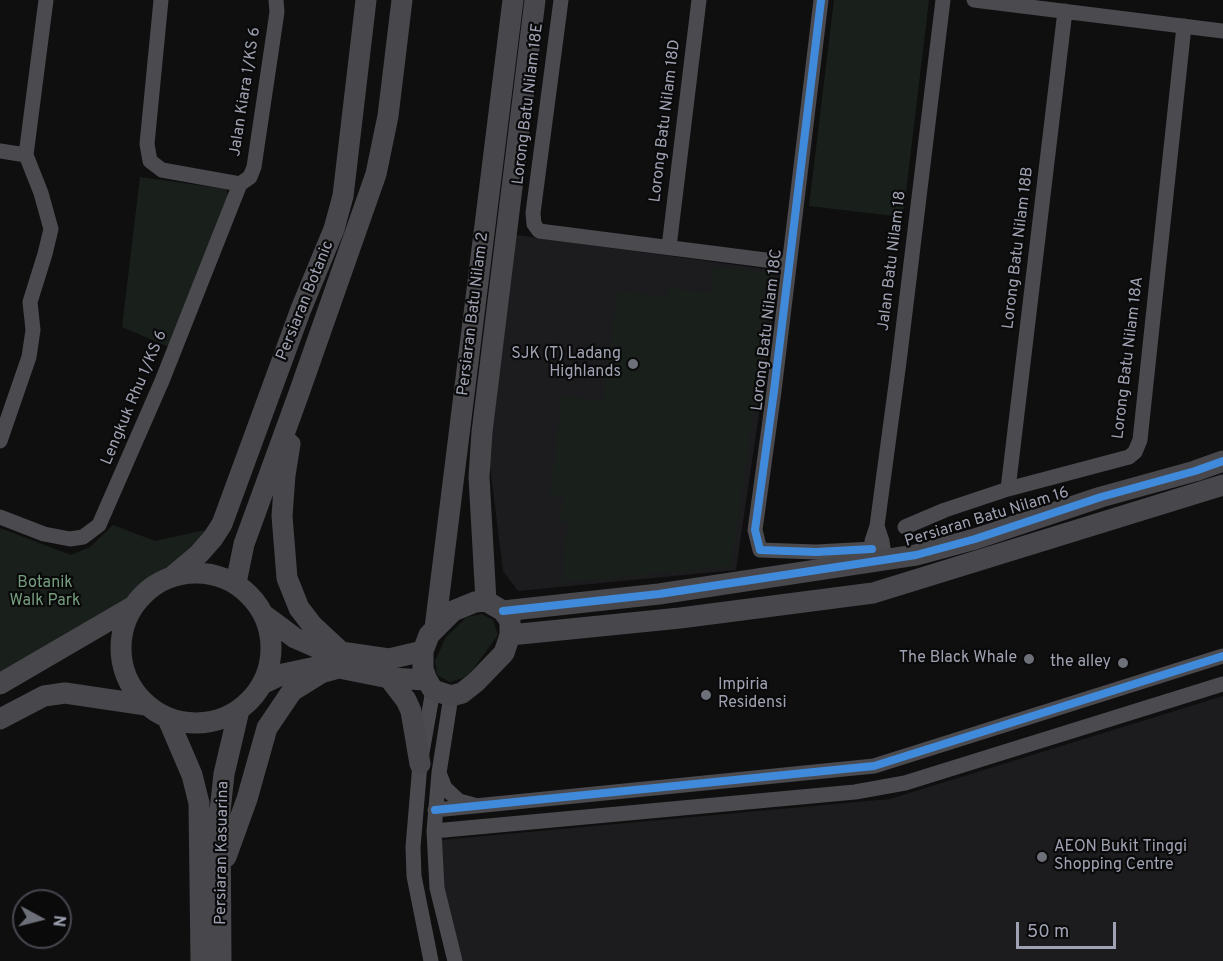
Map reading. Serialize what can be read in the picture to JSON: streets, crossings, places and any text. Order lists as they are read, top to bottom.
{
  "streets": {
    "street": [
      "Jalan Kiara 1/KS 6",
      "Lorong Batu Nilam 18E",
      "Lorong Batu Nilam 18D",
      "Lorong Batu Nilam 18B",
      "Jalan Batu Nilam 18",
      "Persiaran Botanic",
      "Persiaran Batu Nilam 2",
      "Lorong Batu Nilam 18C",
      "Lorong Batu Nilam 18A",
      "Lengkuk Rhu 1/KS 6",
      "Persiaran Batu Nilam 16",
      "Persiaran Kasuarina"
    ]
  },
  "crossings": [
    ["Jalan Kiara 1/KS 6", "Lengkuk Rhu 1/KS 6"],
    ["Lorong Batu Nilam 18E", "Lorong Batu Nilam 18D"],
    ["Lorong Batu Nilam 18B", "Lorong Batu Nilam 18A"],
    ["Jalan Batu Nilam 18", "Lorong Batu Nilam 18C"],
    ["Jalan Batu Nilam 18", "Persiaran Batu Nilam 16"],
    ["Persiaran Botanic", "Persiaran Kasuarina"],
    ["Persiaran Batu Nilam 2", "Persiaran Batu Nilam 16"],
    ["Lorong Batu Nilam 18C", "Persiaran Batu Nilam 16"]
  ],
  "parks": ["Botanik Walk Park"],
  "places": [
    "SJK (T) Ladang Highlands",
    "The Black Whale",
    "the alley",
    "Impiria Residensi",
    "AEON Bukit Tinggi Shopping Centre"
  ],
  "scale_bar": "50 m",
  "north": "right"
}
